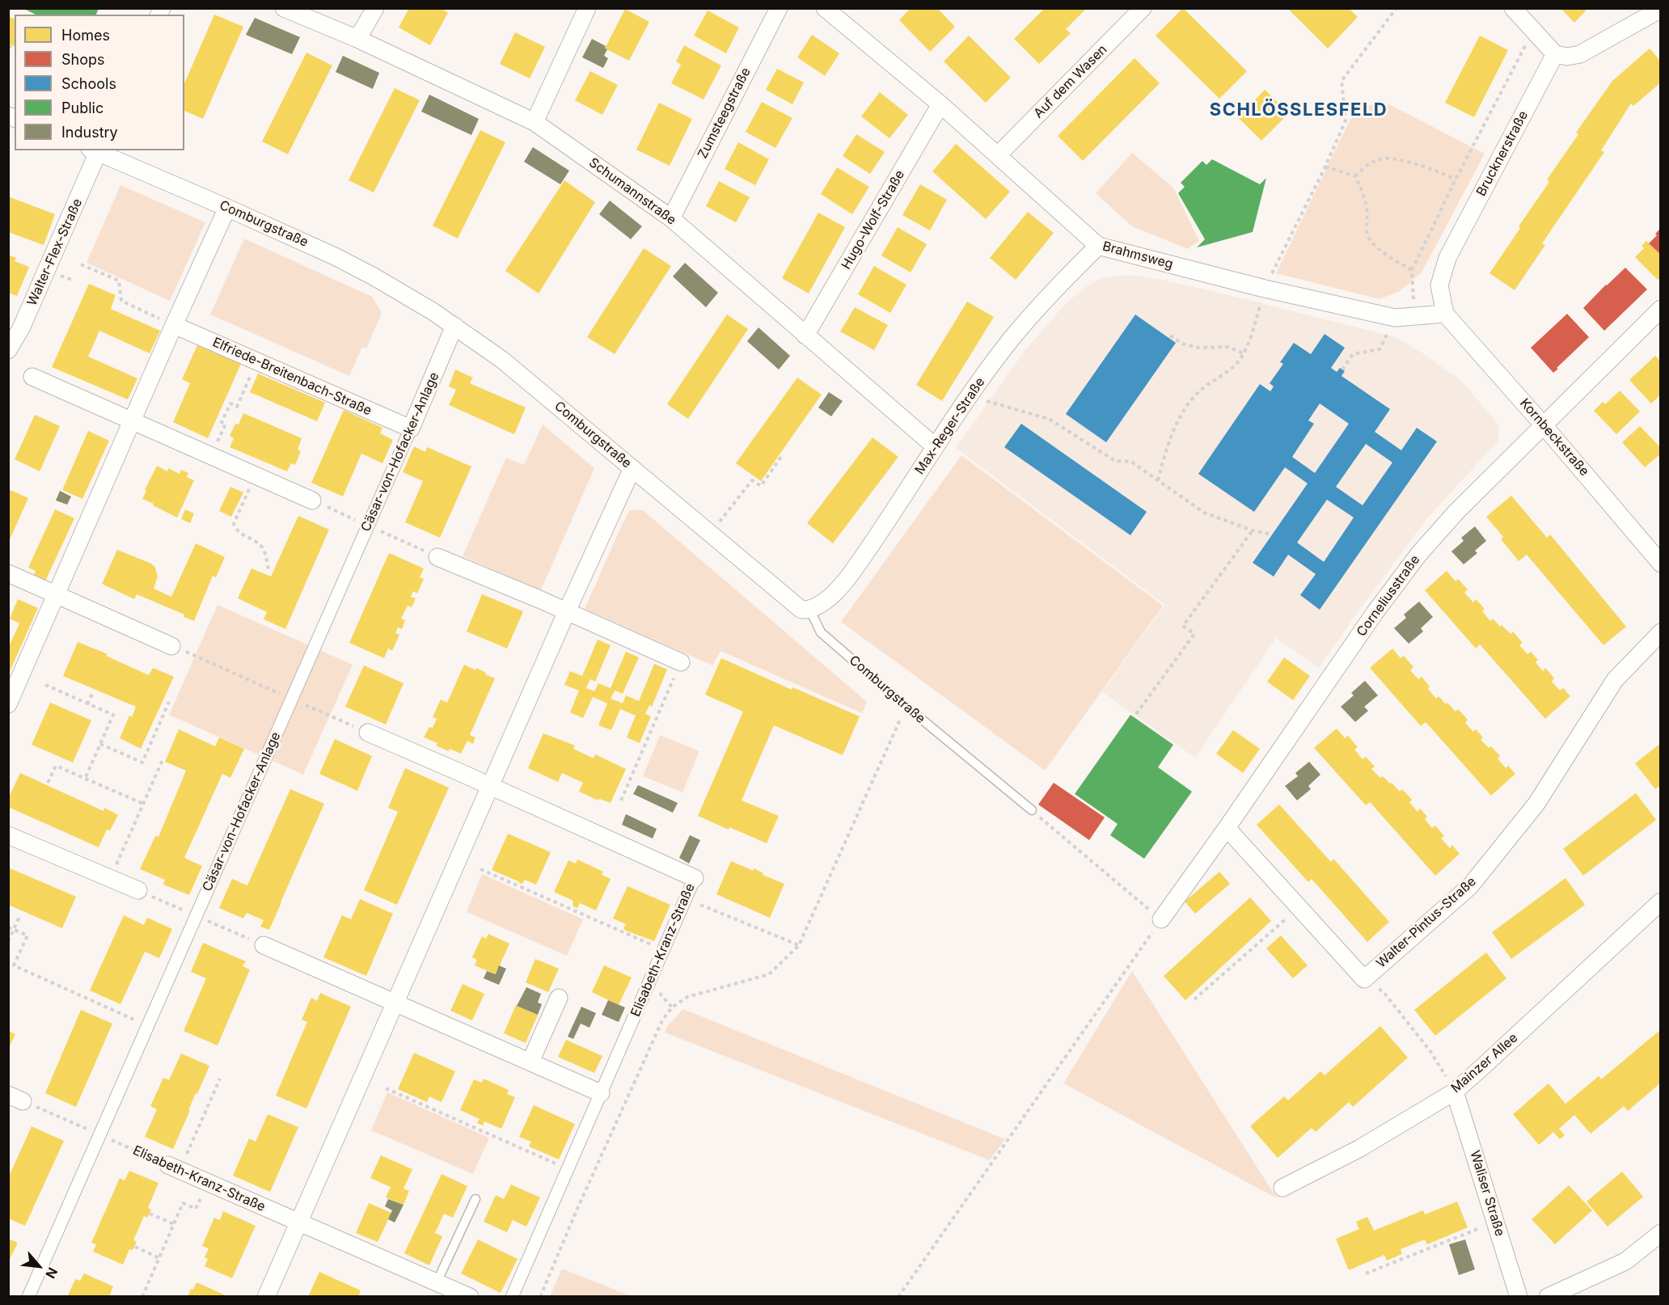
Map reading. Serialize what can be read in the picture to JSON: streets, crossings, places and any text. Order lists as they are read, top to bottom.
{
  "streets": {
    "street": [
      "Auf dem Wasen",
      "Zumsteegstraße",
      "Brucknerstraße",
      "Schumannstraße",
      "Hugo-Wolf-Straße",
      "Comburgstraße",
      "Walter-Flex-Straße",
      "Brahmsweg",
      "Elfriede-Breitenbach-Straße",
      "Max-Reger-Straße",
      "Kornbeckstraße",
      "Cäsar-von-Hofacker-Anlage",
      "Corneliusstraße",
      "Walter-Pintus-Straße",
      "Elisabeth-Kranz-Straße",
      "Mainzer Allee",
      "Waliser Straße"
    ]
  },
  "crossings": [
    ["Auf dem Wasen", "Brahmsweg"],
    ["Zumsteegstraße", "Schumannstraße"],
    ["Brucknerstraße", "Brahmsweg"],
    ["Brucknerstraße", "Kornbeckstraße"],
    ["Schumannstraße", "Hugo-Wolf-Straße"],
    ["Schumannstraße", "Max-Reger-Straße"],
    ["Hugo-Wolf-Straße", "Brahmsweg"],
    ["Comburgstraße", "Walter-Flex-Straße"],
    ["Comburgstraße", "Max-Reger-Straße"],
    ["Comburgstraße", "Cäsar-von-Hofacker-Anlage"],
    ["Brahmsweg", "Max-Reger-Straße"],
    ["Brahmsweg", "Kornbeckstraße"],
    ["Elfriede-Breitenbach-Straße", "Cäsar-von-Hofacker-Anlage"],
    ["Kornbeckstraße", "Corneliusstraße"],
    ["Cäsar-von-Hofacker-Anlage", "Elisabeth-Kranz-Straße"],
    ["Corneliusstraße", "Walter-Pintus-Straße"],
    ["Mainzer Allee", "Waliser Straße"]
  ],
  "districts": ["SCHLÖSSLESFELD"],
  "legend": [
    "Homes",
    "Shops",
    "Schools",
    "Public",
    "Industry"
  ],
  "north": "bottom right"
}
